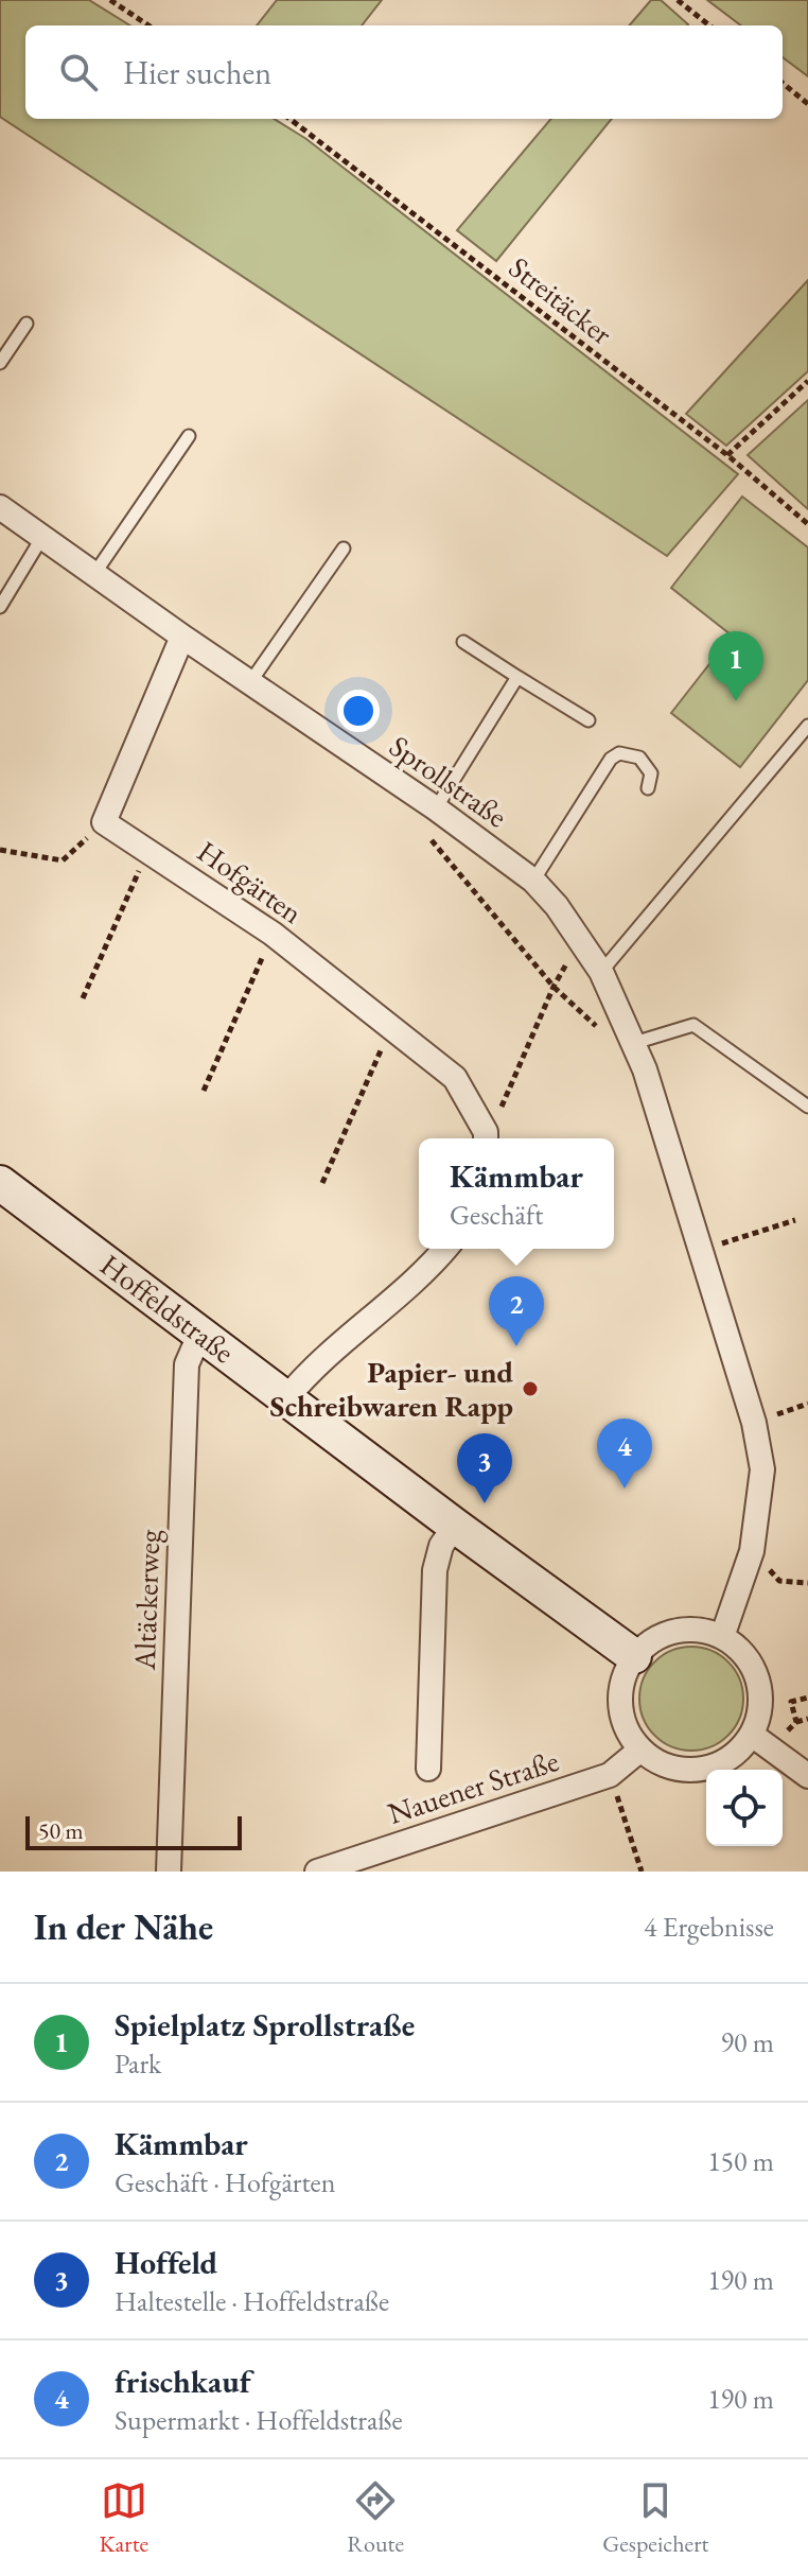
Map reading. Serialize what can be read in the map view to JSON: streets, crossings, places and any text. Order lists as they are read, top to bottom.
{
  "streets": {
    "street": [
      "Sprollstraße",
      "Hofgärten",
      "Hoffeldstraße",
      "Altäckerweg",
      "Nauener Straße"
    ],
    "path": ["Streitäcker"]
  },
  "crossings": [
    ["Sprollstraße", "Hofgärten"],
    ["Sprollstraße", "Hoffeldstraße"],
    ["Sprollstraße", "Nauener Straße"],
    ["Hoffeldstraße", "Altäckerweg"],
    ["Hoffeldstraße", "Nauener Straße"]
  ],
  "places": ["Papier- und Schreibwaren Rapp"],
  "scale_bar": "50 m",
  "page": {
    "search": "Hier suchen",
    "pins": [
      "1",
      "2",
      "4",
      "3"
    ],
    "popup": ["Kämmbar", "Geschäft"],
    "scale": "50 m",
    "heading": ["In der Nähe", "4 Ergebnisse"],
    "list": [
      {
        "mark": "1",
        "name": "Spielplatz Sprollstraße",
        "note": "Park",
        "value": "90 m"
      },
      {
        "mark": "2",
        "name": "Kämmbar",
        "note": "Geschäft · Hofgärten",
        "value": "150 m"
      },
      {
        "mark": "3",
        "name": "Hoffeld",
        "note": "Haltestelle · Hoffeldstraße",
        "value": "190 m"
      },
      {
        "mark": "4",
        "name": "frischkauf",
        "note": "Supermarkt · Hoffeldstraße",
        "value": "190 m"
      }
    ],
    "nav": ["Karte", "Route", "Gespeichert"]
  }
}
